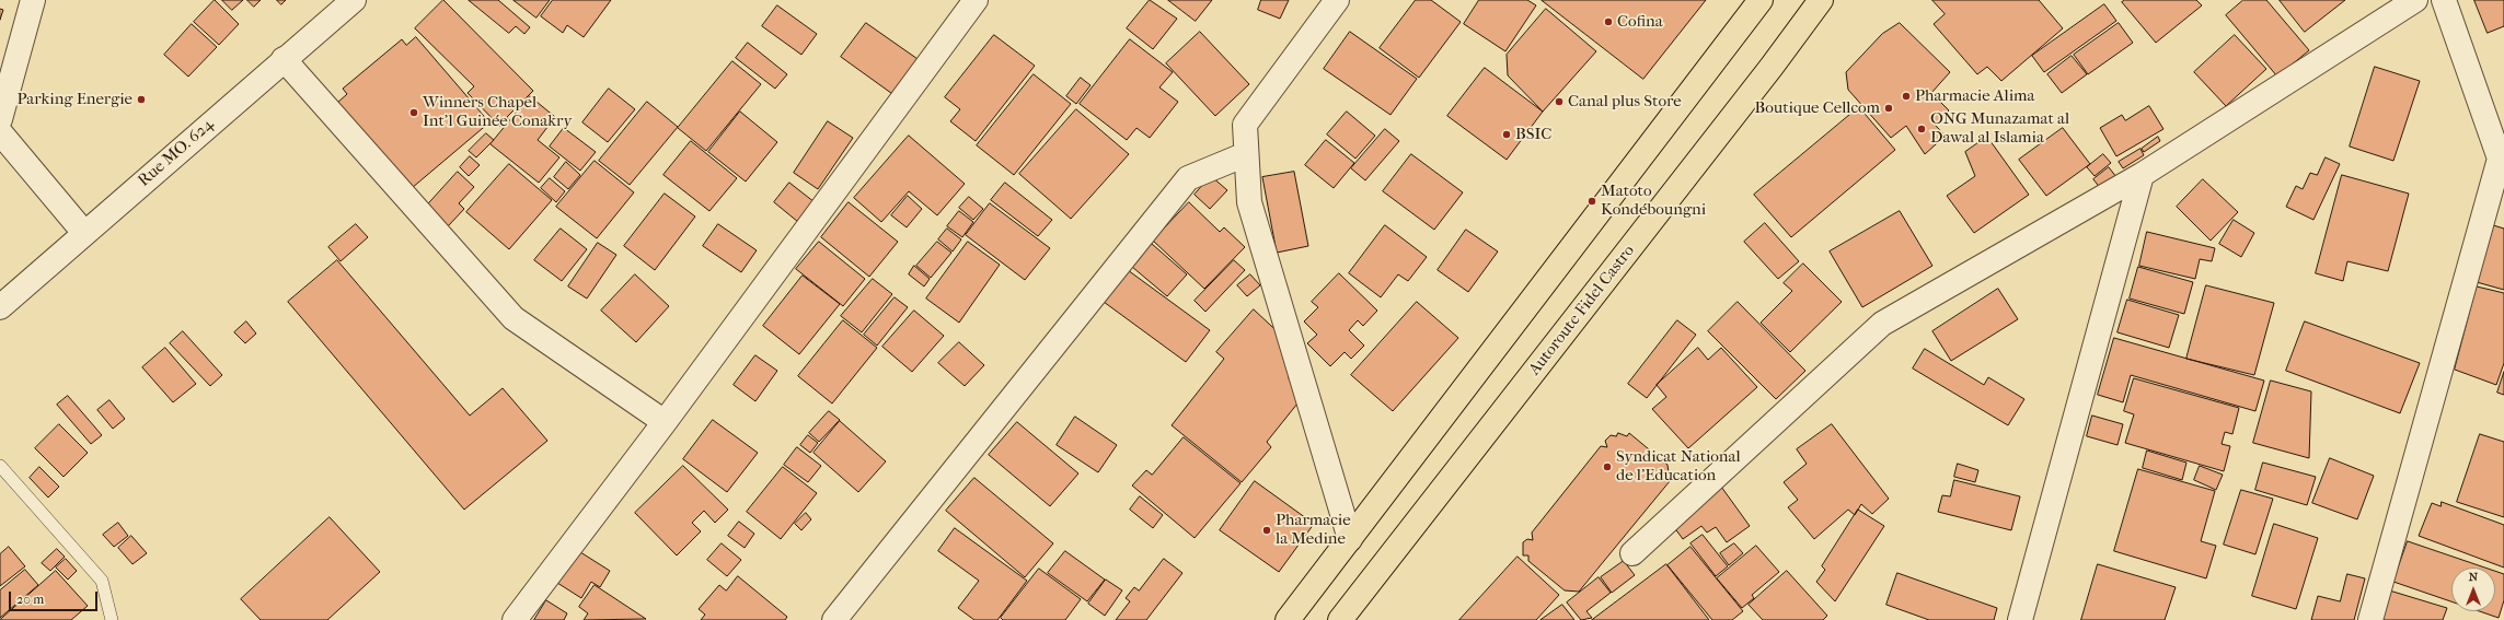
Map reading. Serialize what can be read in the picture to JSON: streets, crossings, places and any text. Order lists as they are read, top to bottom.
{
  "streets": {
    "highway": ["Autoroute Fidel Castro"],
    "street": ["Rue MO. 624"]
  },
  "places": [
    "Cofina",
    "Pharmacie Alima",
    "Parking Energie",
    "Canal plus Store",
    "Boutique Cellcom",
    "Winners Chapel Int'l Guinée Conakry",
    "ONG Munazamat al Dawal al Islamia",
    "BSIC",
    "Matoto Kondéboungni",
    "Syndicat National de l'Education",
    "Pharmacie la Medine"
  ],
  "scale_bar": "20 m",
  "north": "top"
}
